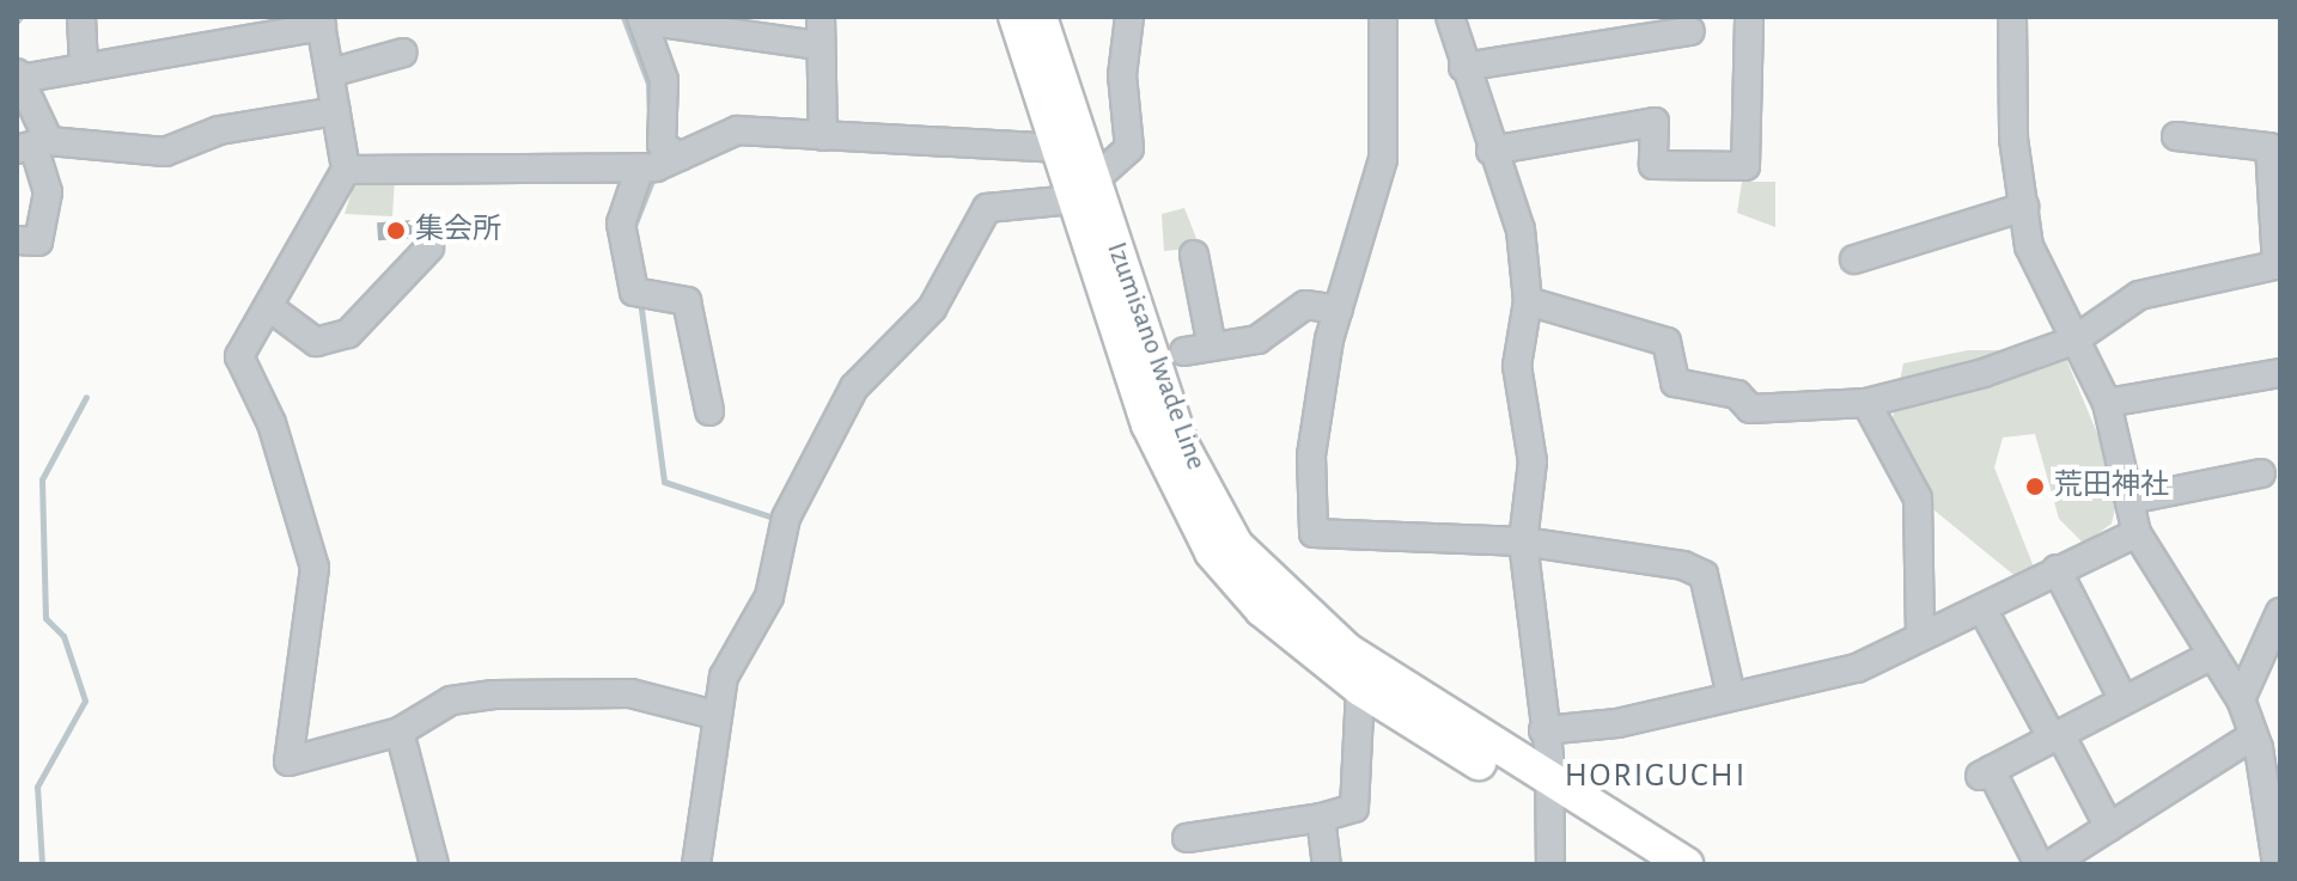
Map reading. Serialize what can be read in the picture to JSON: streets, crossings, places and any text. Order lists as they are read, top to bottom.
{
  "streets": {
    "main road": ["Izumisano Iwade Line"]
  },
  "districts": ["HORIGUCHI"],
  "places": ["集会所", "荒田神社"]
}
